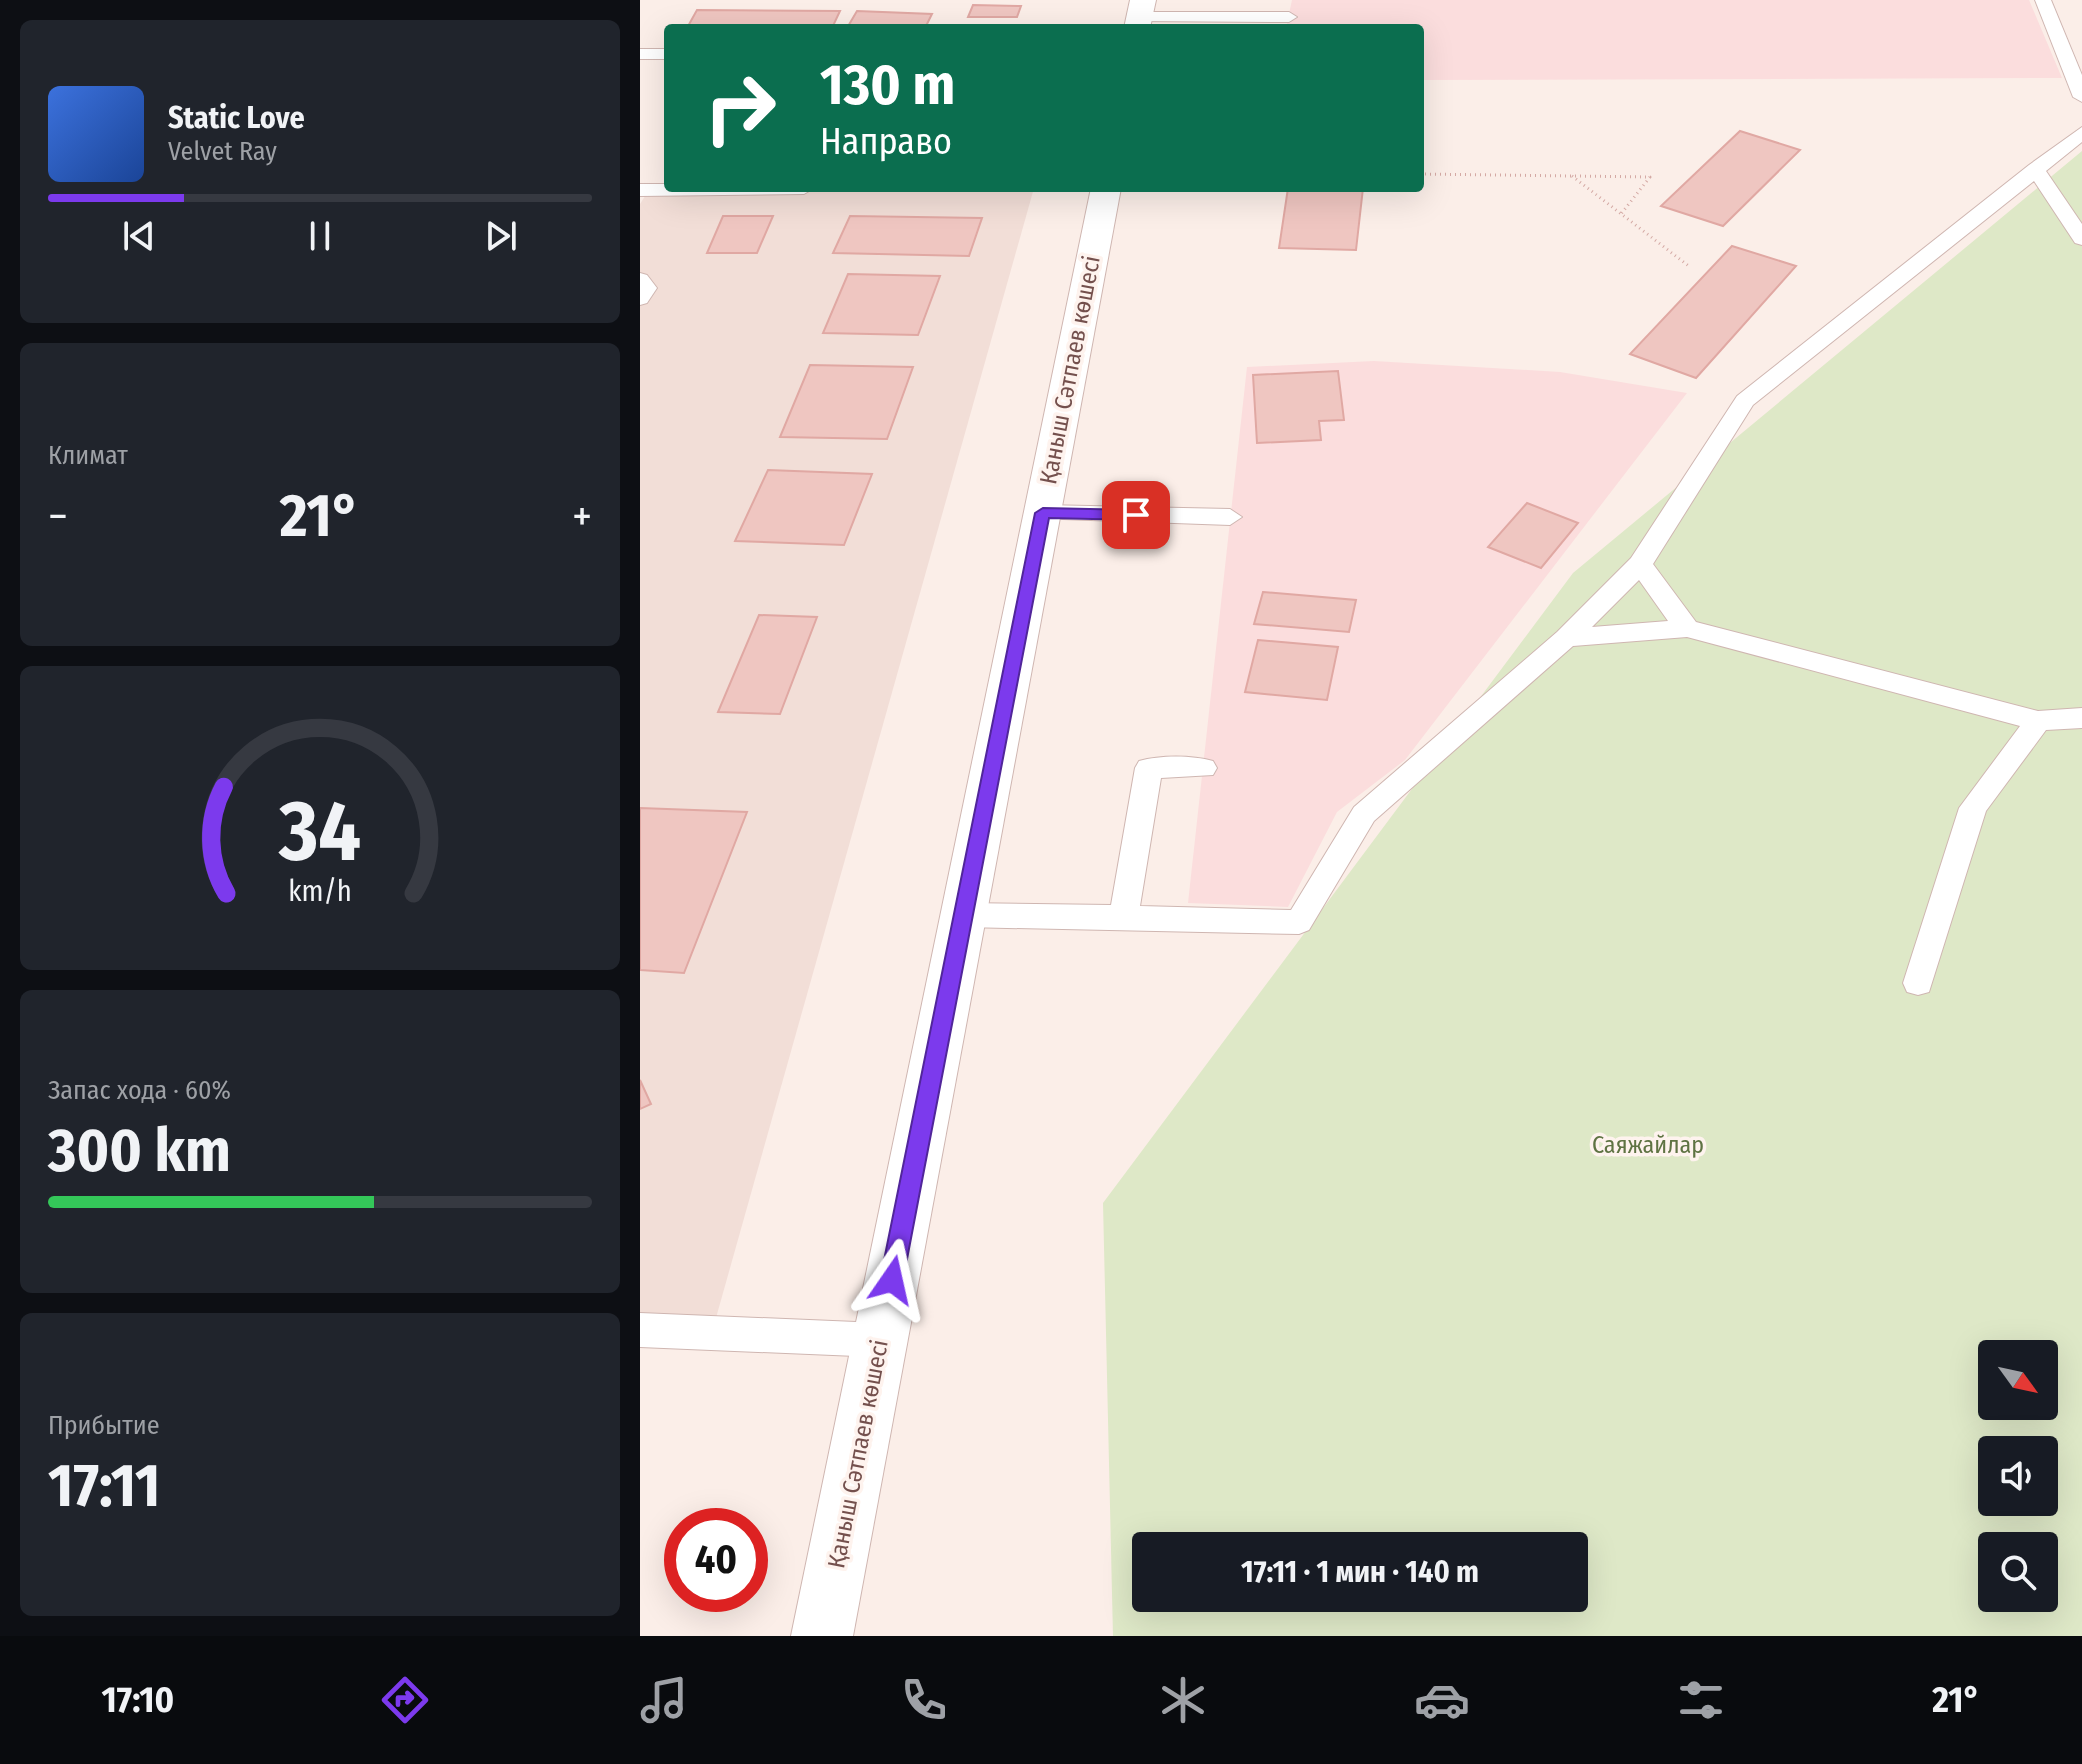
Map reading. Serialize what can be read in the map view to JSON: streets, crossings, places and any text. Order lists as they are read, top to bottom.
{
  "streets": {
    "street": ["Қаныш Сәтпаев көшесі"]
  },
  "parks": ["Саяжайлар"],
  "north": "bottom right",
  "page": {
    "turn": ["130 m", "Направо"],
    "song": ["Static Love", "Velvet Ray"],
    "tile": [
      "Климат",
      ["Запас хода · 60%", "300 km"],
      ["Прибытие", "17:11"]
    ],
    "heat": ["−", "21°", "+"],
    "limit": "40",
    "trip": "17:11 · 1 мин · 140 m",
    "tabs": ["17:10", "21°"],
    "gauge": ["34", "km/h"]
  }
}
